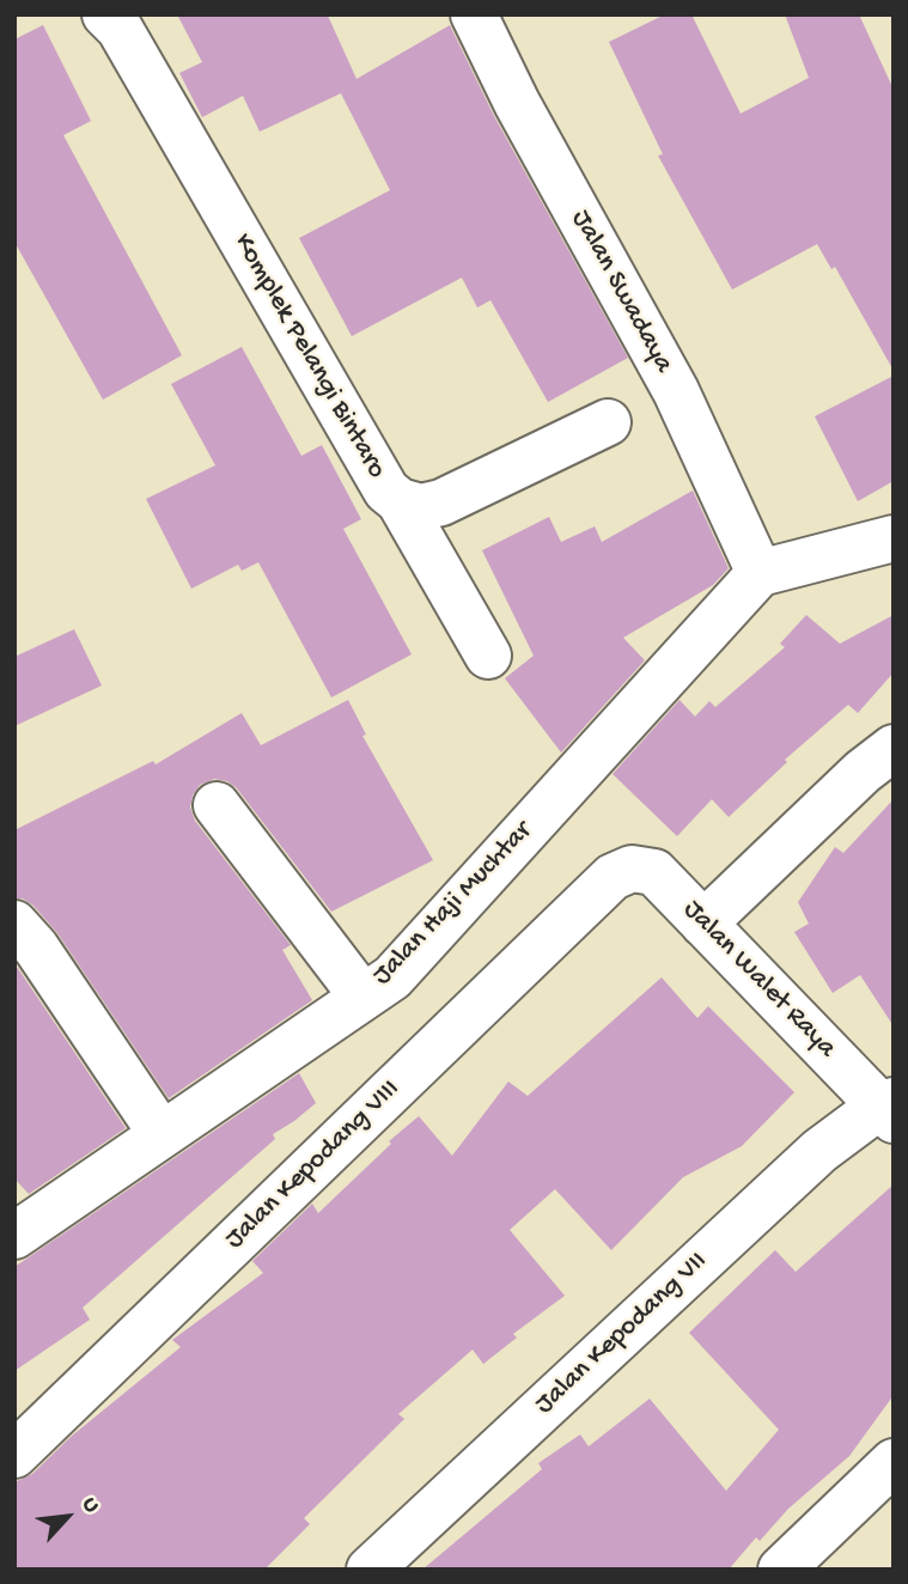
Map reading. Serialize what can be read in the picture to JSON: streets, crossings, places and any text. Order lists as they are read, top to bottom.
{
  "streets": {
    "street": [
      "Jalan Swadaya",
      "Komplek Pelangi Bintaro",
      "Jalan Haji Muchtar",
      "Jalan Walet Raya",
      "Jalan Kepodang VIII",
      "Jalan Kepodang VII"
    ]
  },
  "crossings": [
    ["Jalan Swadaya", "Jalan Haji Muchtar"],
    ["Jalan Walet Raya", "Jalan Kepodang VIII"],
    ["Jalan Walet Raya", "Jalan Kepodang VII"]
  ],
  "north": "top right"
}
